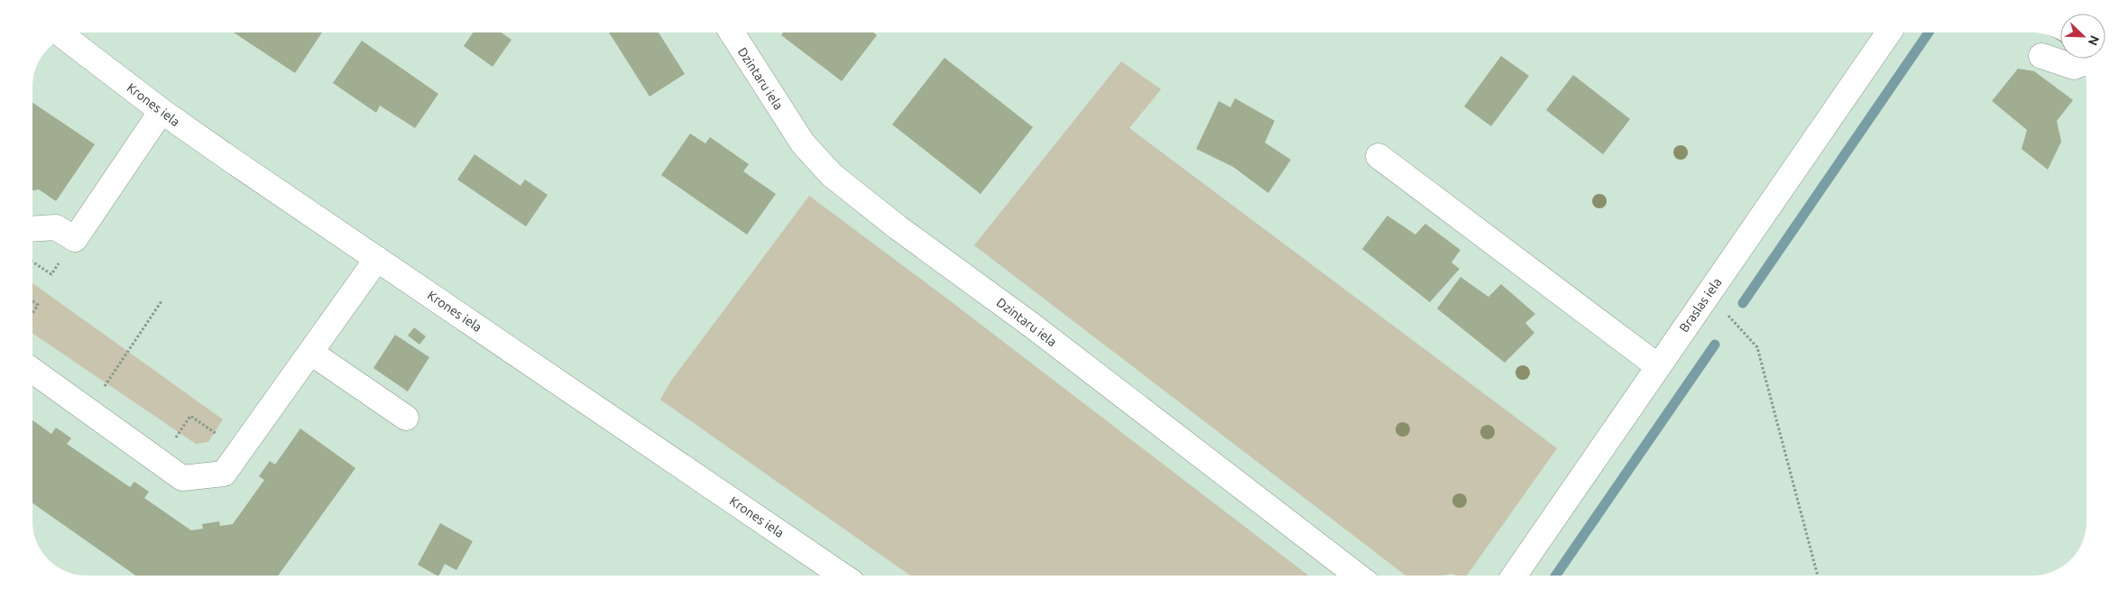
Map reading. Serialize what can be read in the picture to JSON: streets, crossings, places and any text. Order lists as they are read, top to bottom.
{
  "streets": {
    "street": ["Dzintaru iela", "Krones iela", "Braslas iela"]
  },
  "north": "bottom right"
}
